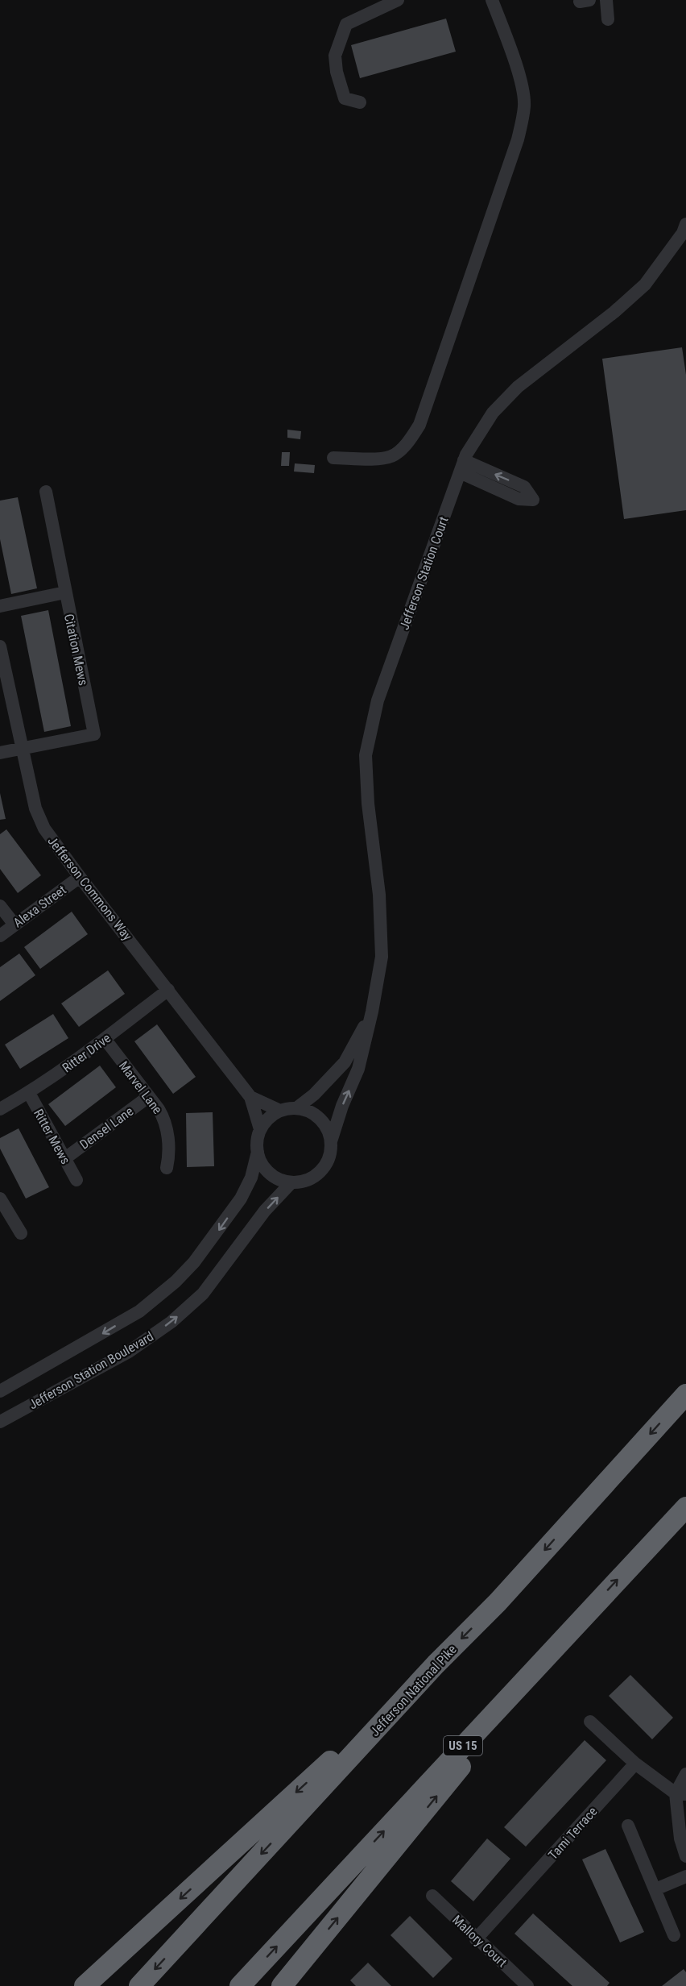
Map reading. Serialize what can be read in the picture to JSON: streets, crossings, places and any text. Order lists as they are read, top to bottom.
{
  "streets": {
    "highway": ["Jefferson National Pike", "US 15"],
    "street": [
      "Jefferson Station Court",
      "Citation Mews",
      "Jefferson Commons Way",
      "Alexa Street",
      "Ritter Drive",
      "Marvel Lane",
      "Densel Lane",
      "Ritter Mews",
      "Jefferson Station Boulevard",
      "Tami Terrace",
      "Mallory Court"
    ]
  },
  "crossings": [
    ["Jefferson Station Court", "Jefferson Commons Way"],
    ["Jefferson Station Court", "Jefferson Station Boulevard"],
    ["Citation Mews", "Jefferson Commons Way"],
    ["Jefferson Commons Way", "Alexa Street"],
    ["Jefferson Commons Way", "Ritter Drive"],
    ["Jefferson Commons Way", "Jefferson Station Boulevard"],
    ["Ritter Drive", "Marvel Lane"],
    ["Ritter Drive", "Ritter Mews"],
    ["Marvel Lane", "Densel Lane"],
    ["Densel Lane", "Ritter Mews"],
    ["Tami Terrace", "Mallory Court"]
  ]
}
